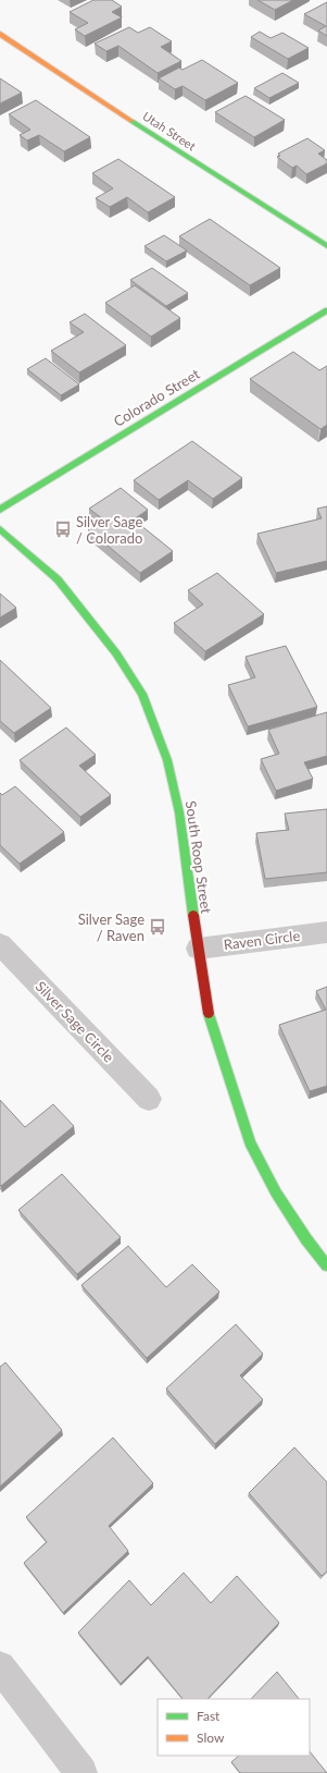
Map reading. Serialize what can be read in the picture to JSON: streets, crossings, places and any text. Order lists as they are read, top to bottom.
{
  "streets": {
    "street": [
      "Utah Street",
      "Colorado Street",
      "South Roop Street",
      "Raven Circle",
      "Silver Sage Circle"
    ]
  },
  "crossings": [
    ["South Roop Street", "Raven Circle"]
  ],
  "places": {
    "bus stop": ["Silver Sage / Colorado", "Silver Sage / Raven"]
  },
  "legend": ["Fast", "Slow"]
}
